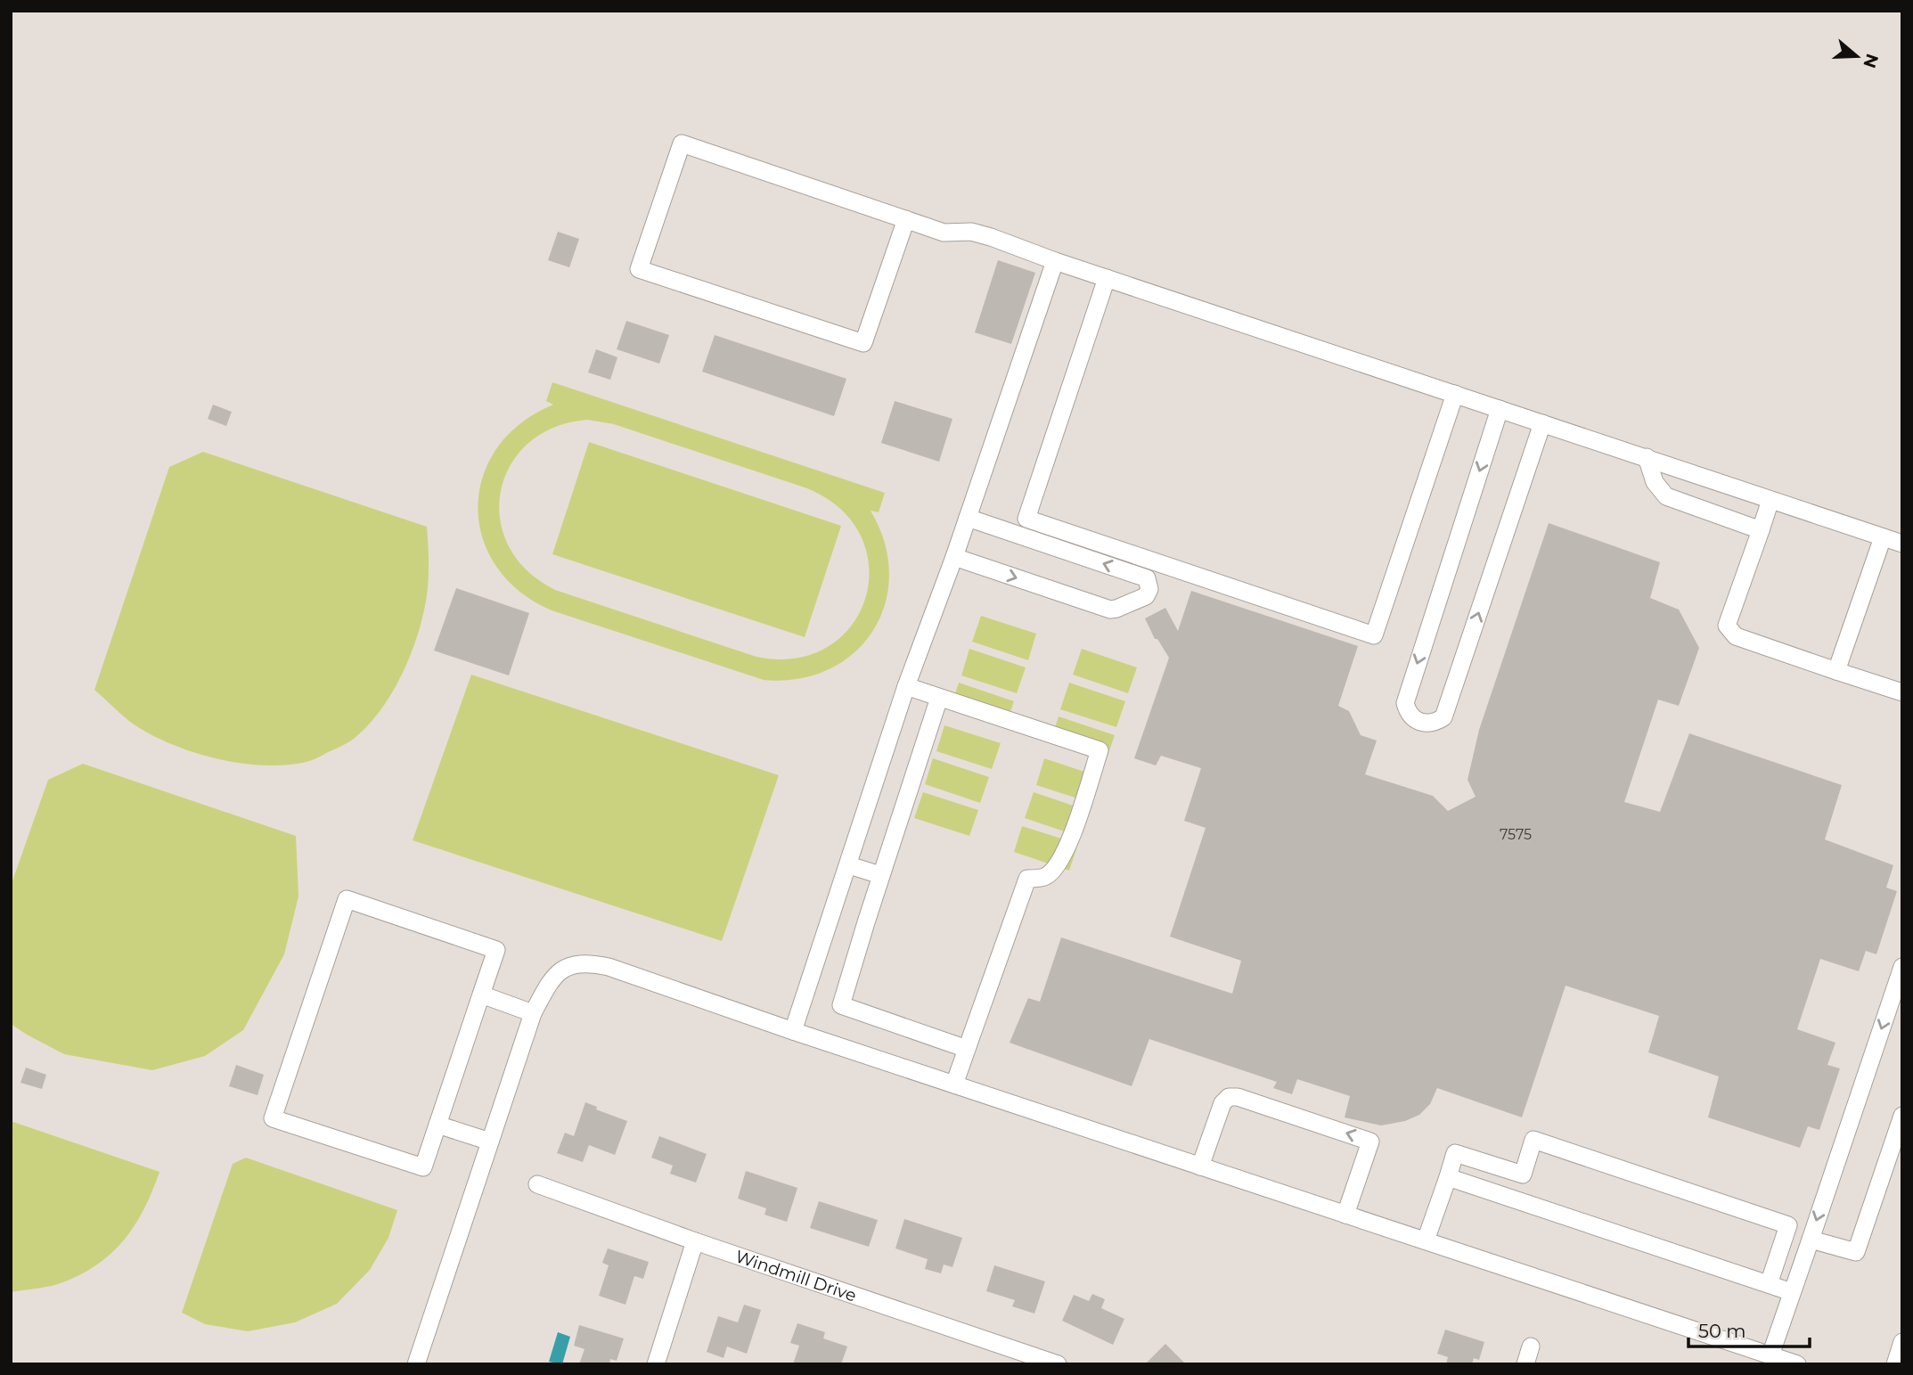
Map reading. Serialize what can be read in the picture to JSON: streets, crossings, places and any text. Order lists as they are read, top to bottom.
{
  "streets": {
    "street": ["Windmill Drive"]
  },
  "house_numbers": ["7575"],
  "scale_bar": "50 m",
  "north": "right"
}
